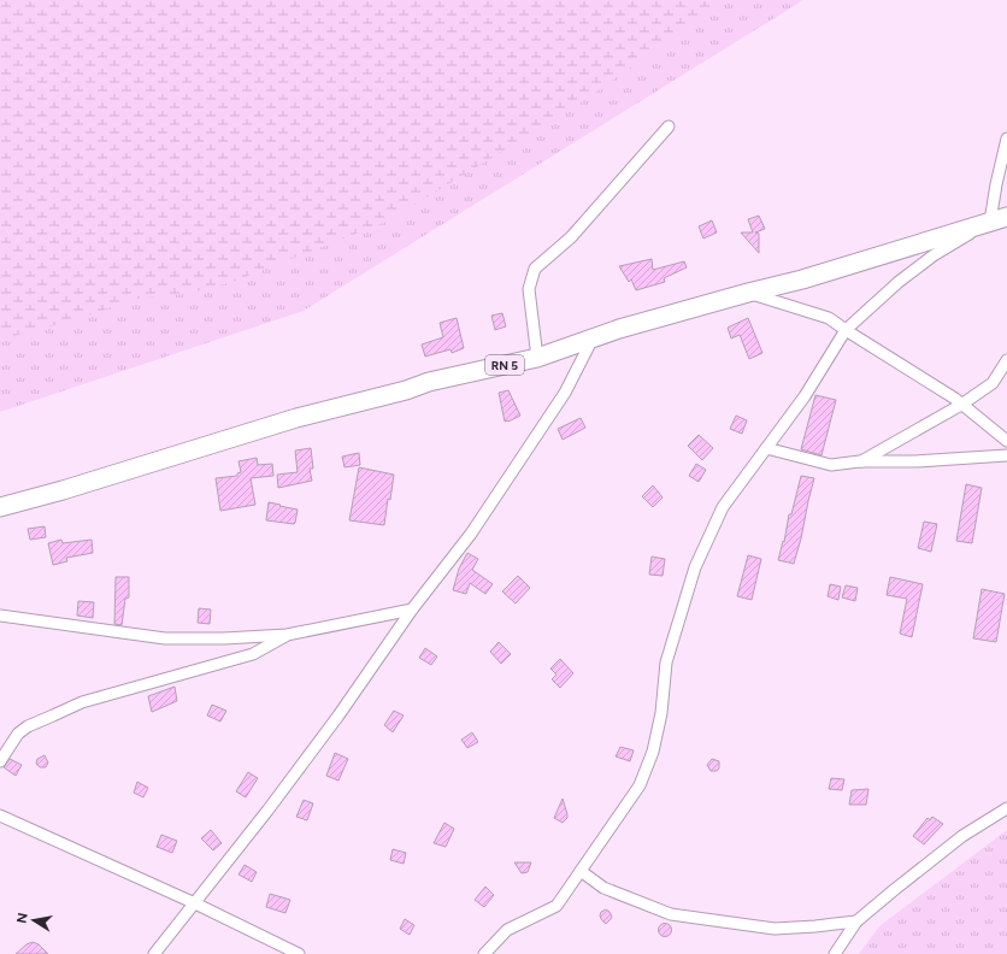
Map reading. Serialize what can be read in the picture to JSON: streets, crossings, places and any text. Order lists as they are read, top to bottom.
{
  "streets": {
    "main road": ["RN 5"]
  },
  "north": "left"
}
